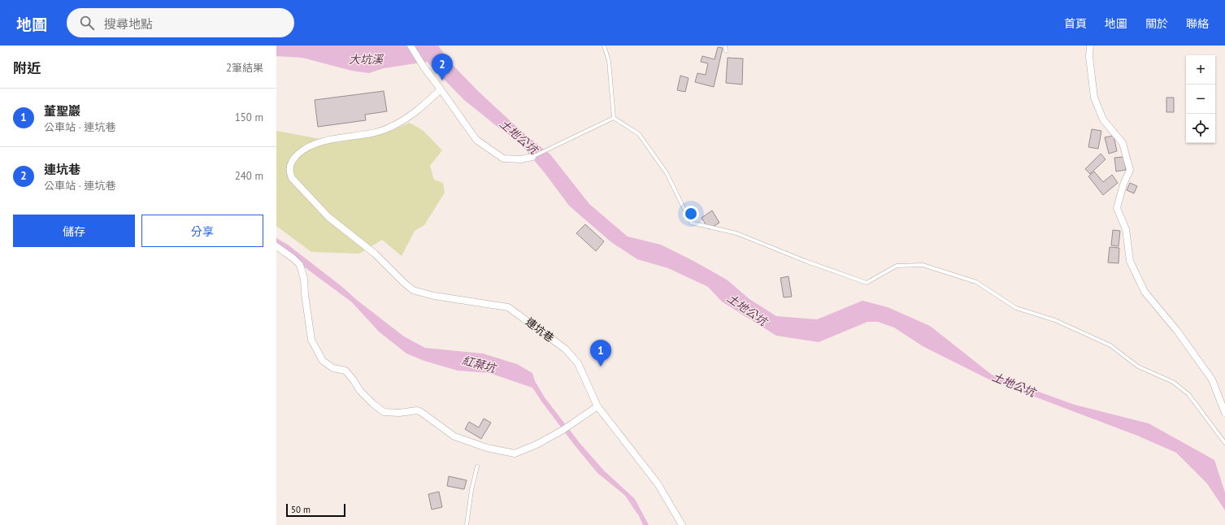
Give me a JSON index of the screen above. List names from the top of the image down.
{
  "streets": {
    "street": ["連坑巷"]
  },
  "water": ["大坑溪", "土地公坑", "紅葉坑"],
  "scale_bar": "50 m",
  "page": {
    "header": "地圖",
    "search": "搜尋地點",
    "nav": [
      "首頁",
      "地圖",
      "關於",
      "聯絡"
    ],
    "heading": ["附近", "2筆結果"],
    "pins": ["2", "1"],
    "map_buttons": ["+", "−"],
    "list": [
      {
        "mark": "1",
        "name": "董聖巖",
        "note": "公車站 · 連坑巷",
        "value": "150 m"
      },
      {
        "mark": "2",
        "name": "連坑巷",
        "note": "公車站 · 連坑巷",
        "value": "240 m"
      }
    ],
    "buttons": ["儲存", "分享"],
    "scale": "50 m"
  }
}
